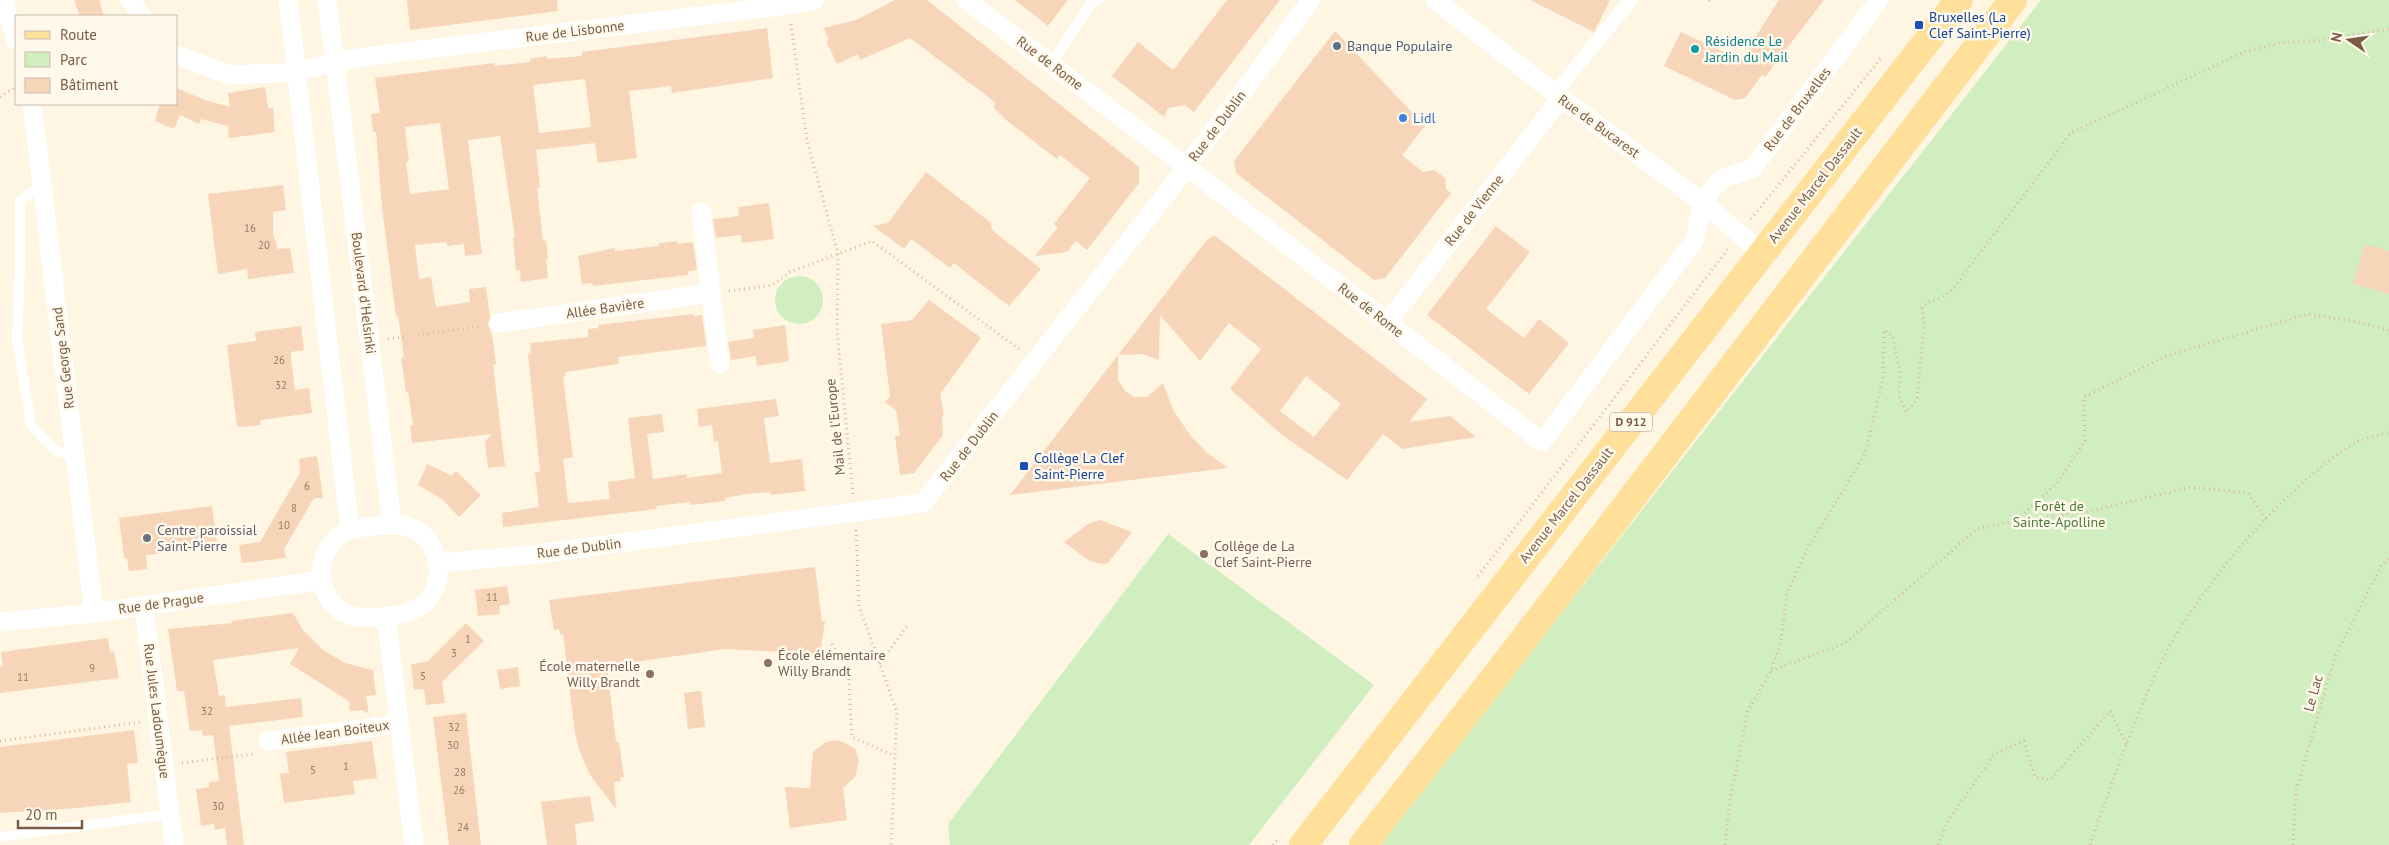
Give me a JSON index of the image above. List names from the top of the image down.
{
  "streets": {
    "main road": ["Avenue Marcel Dassault", "D 912"],
    "street": [
      "Rue de Lisbonne",
      "Rue de Rome",
      "Rue de Bruxelles",
      "Rue de Dublin",
      "Rue de Bucarest",
      "Rue de Vienne",
      "Boulevard d'Helsinki",
      "Allée Bavière",
      "Rue George Sand",
      "Rue de Prague",
      "Rue Jules Ladoumègue",
      "Allée Jean Boiteux"
    ],
    "path": ["Mail de l'Europe", "Le Lac"]
  },
  "crossings": [
    ["Rue de Lisbonne", "Boulevard d'Helsinki"],
    ["Rue de Lisbonne", "Mail de l'Europe"],
    ["Rue de Rome", "Rue de Bruxelles"],
    ["Rue de Rome", "Rue de Dublin"],
    ["Rue de Rome", "Rue de Bucarest"],
    ["Rue de Rome", "Rue de Vienne"],
    ["Rue de Bruxelles", "Rue de Bucarest"],
    ["Rue de Dublin", "Boulevard d'Helsinki"],
    ["Rue de Dublin", "Mail de l'Europe"],
    ["Rue de Dublin", "Rue de Prague"],
    ["Rue de Bucarest", "Avenue Marcel Dassault"],
    ["Rue de Bucarest", "Rue de Vienne"],
    ["Boulevard d'Helsinki", "Rue de Prague"],
    ["Rue George Sand", "Rue de Prague"],
    ["Rue de Prague", "Rue Jules Ladoumègue"],
    ["Rue Jules Ladoumègue", "Allée Jean Boiteux"]
  ],
  "parks": ["Forêt de Sainte-Apolline"],
  "places": {
    "transit": ["Bruxelles (La Clef Saint-Pierre)", "Collège La Clef Saint-Pierre"],
    "other": [
      "Banque Populaire",
      "Résidence Le Jardin du Mail",
      "Lidl",
      "Centre paroissial Saint-Pierre",
      "Collège de La Clef Saint-Pierre",
      "École élémentaire Willy Brandt",
      "École maternelle Willy Brandt"
    ]
  },
  "house_numbers": [
    "16",
    "20",
    "26",
    "32",
    "6",
    "8",
    "10",
    "11",
    "1",
    "3",
    "9",
    "5",
    "11",
    "32",
    "32",
    "30",
    "1",
    "5",
    "28",
    "26",
    "30",
    "24"
  ],
  "legend": ["Route", "Parc", "Bâtiment"],
  "scale_bar": "20 m",
  "north": "left"
}
